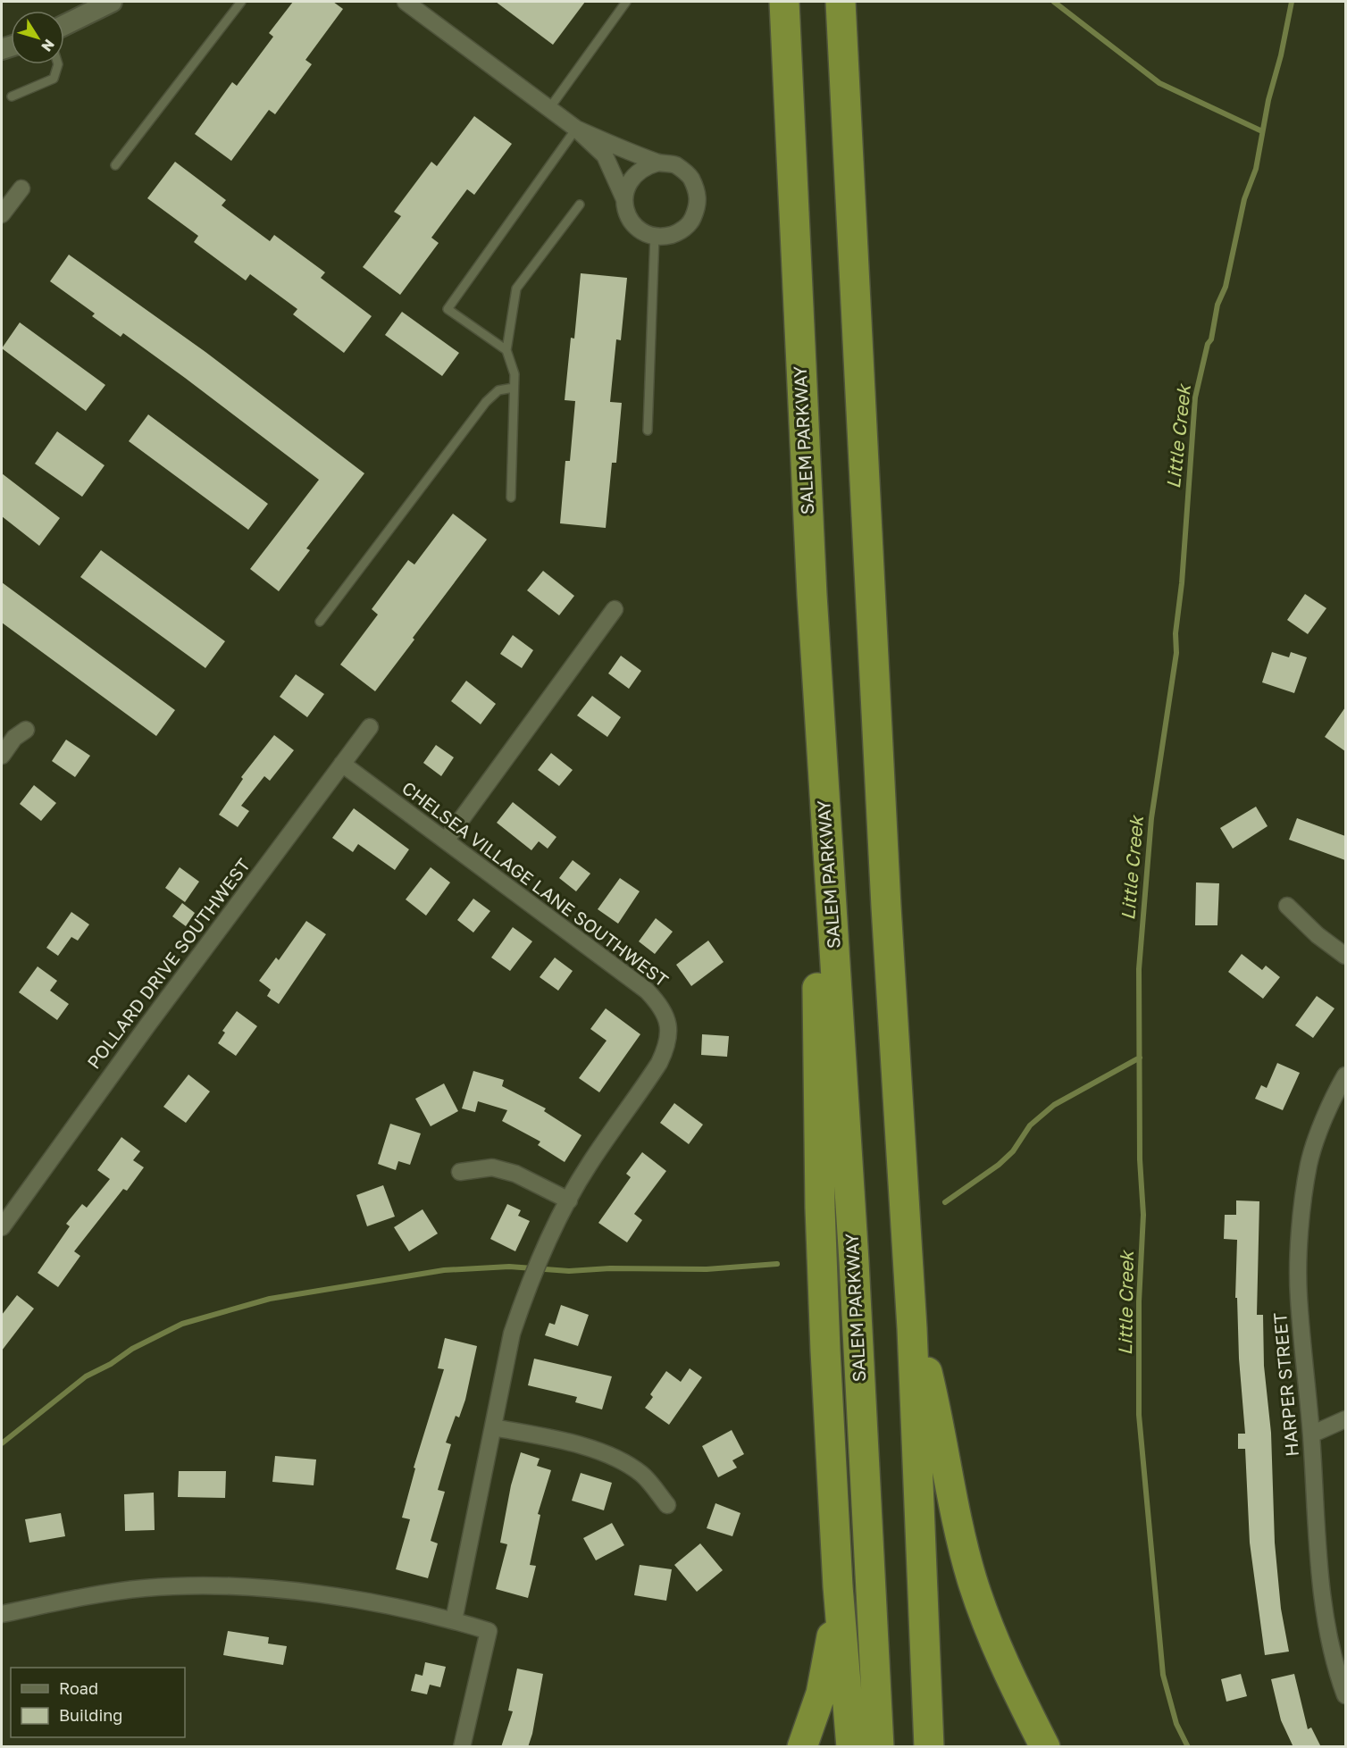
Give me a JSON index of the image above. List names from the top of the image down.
{
  "streets": {
    "highway": ["SALEM PARKWAY"],
    "street": ["CHELSEA VILLAGE LANE SOUTHWEST", "POLLARD DRIVE SOUTHWEST", "HARPER STREET"]
  },
  "crossings": [
    ["CHELSEA VILLAGE LANE SOUTHWEST", "POLLARD DRIVE SOUTHWEST"]
  ],
  "water": ["Little Creek"],
  "legend": ["Road", "Building"],
  "north": "bottom right"
}
